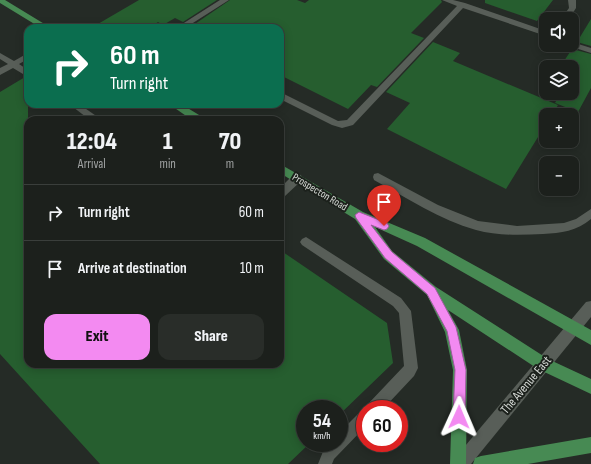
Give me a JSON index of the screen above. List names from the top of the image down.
{
  "streets": {
    "main road": ["Prospecton Road"],
    "street": ["The Avenue East"]
  },
  "crossings": [
    ["Prospecton Road", "The Avenue East"]
  ],
  "page": {
    "map_buttons": ["+", "−"],
    "turn": ["60 m", "Turn right"],
    "eta": [
      "12:04",
      "Arrival",
      "1",
      "min",
      "70",
      "m"
    ],
    "list": [
      {
        "name": "Turn right",
        "value": "60 m"
      },
      {
        "name": "Arrive at destination",
        "value": "10 m"
      }
    ],
    "buttons": ["Exit", "Share"],
    "speed": "54 km/h",
    "limit": "60"
  }
}
